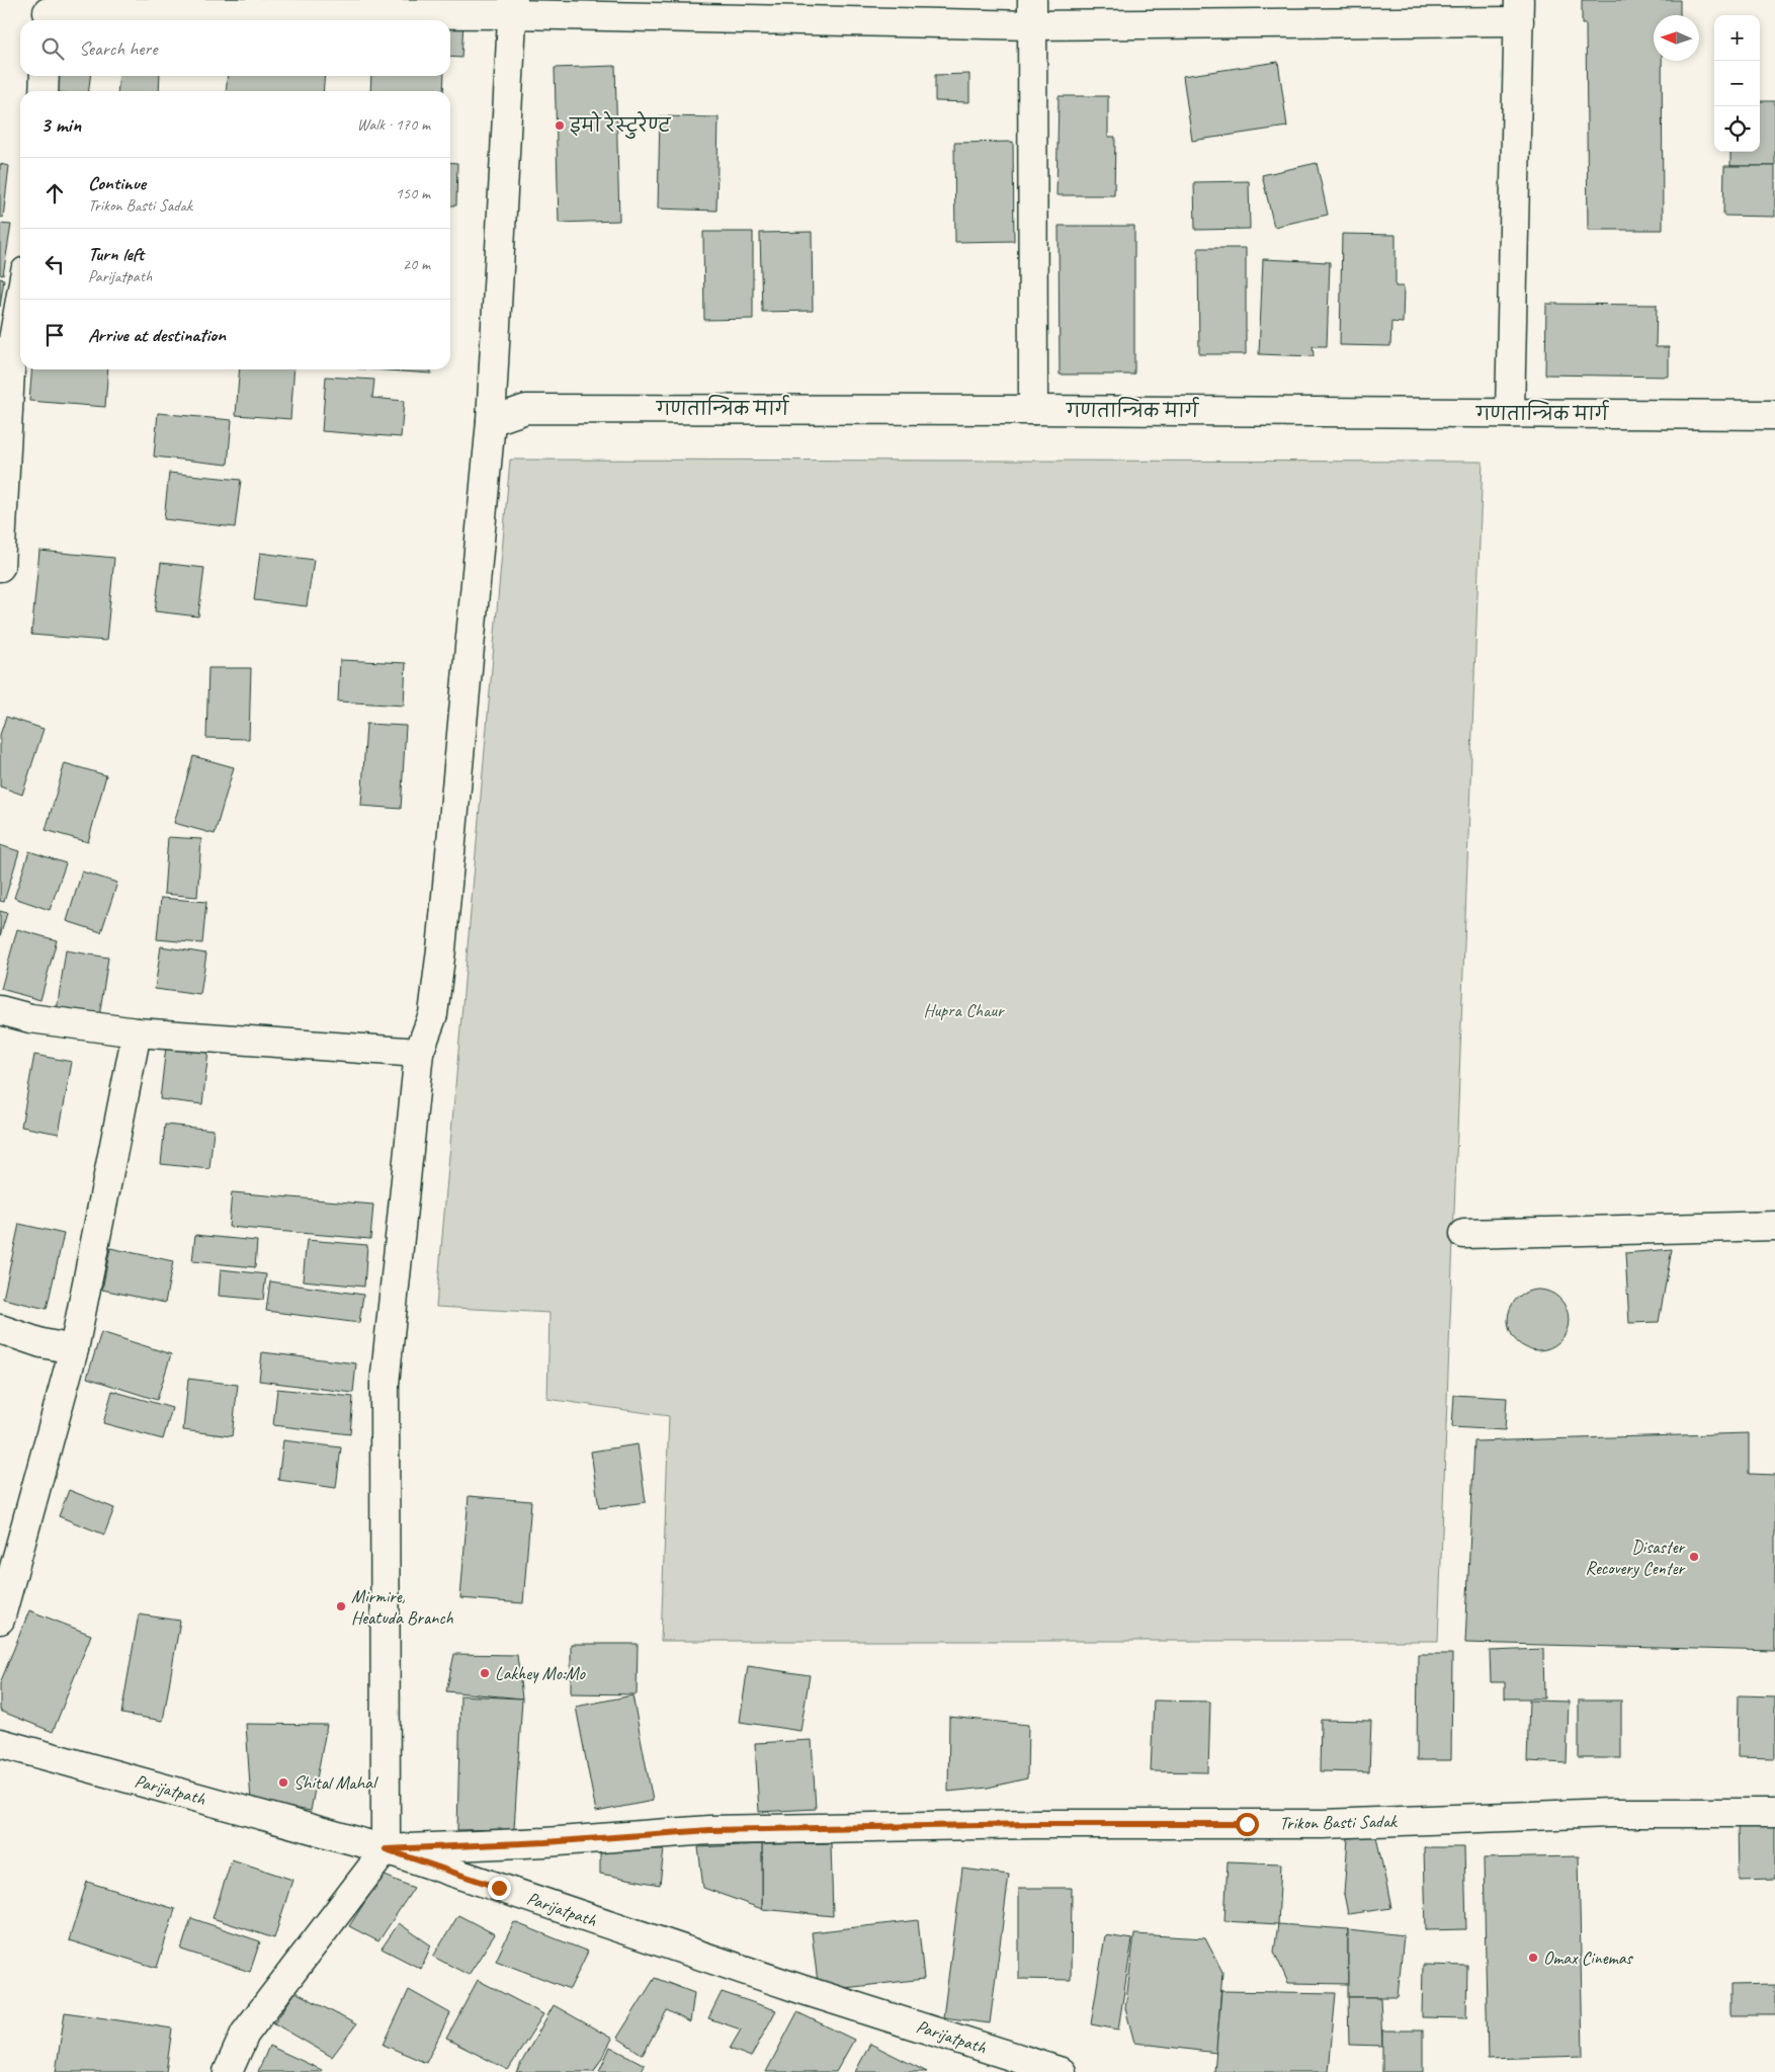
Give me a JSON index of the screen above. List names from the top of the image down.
{
  "streets": {
    "street": ["गणतान्त्रिक मार्ग", "Parijatpath", "Trikon Basti Sadak"]
  },
  "crossings": [
    ["Parijatpath", "Trikon Basti Sadak"]
  ],
  "parks": ["Hupra Chaur"],
  "places": [
    "इमो रेस्टुरेण्ट",
    "Disaster Recovery Center",
    "Mirmire, Heatuda Branch",
    "Lakhey Mo:Mo",
    "Shital Mahal",
    "Omax Cinemas"
  ],
  "north": "left",
  "page": {
    "map_buttons": ["+", "−"],
    "search": "Search here",
    "heading": ["3 min", "Walk · 170 m"],
    "list": [
      ["Continue", "Trikon Basti Sadak", "150 m"],
      ["Turn left", "Parijatpath", "20 m"],
      "Arrive at destination"
    ]
  }
}
